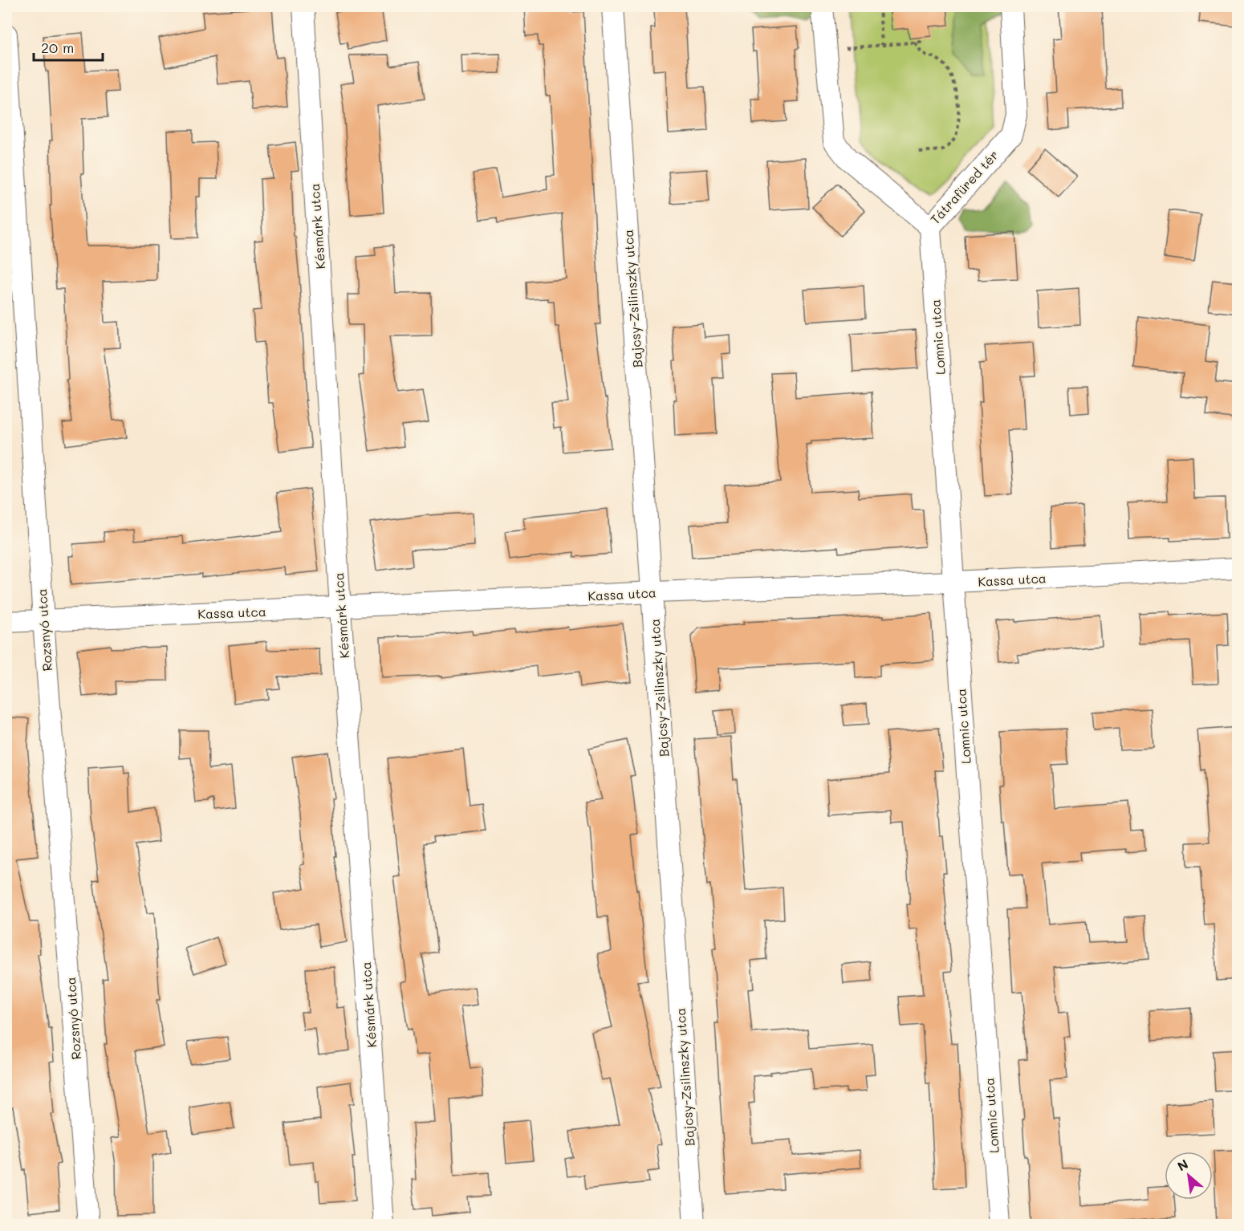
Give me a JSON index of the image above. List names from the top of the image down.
{
  "streets": {
    "street": [
      "Tátrafüred tér",
      "Késmárk utca",
      "Bajcsy-Zsilinszky utca",
      "Lomnic utca",
      "Kassa utca",
      "Rozsnyó utca"
    ]
  },
  "crossings": [
    ["Tátrafüred tér", "Lomnic utca"],
    ["Késmárk utca", "Kassa utca"],
    ["Bajcsy-Zsilinszky utca", "Kassa utca"],
    ["Lomnic utca", "Kassa utca"],
    ["Kassa utca", "Rozsnyó utca"]
  ],
  "scale_bar": "20 m",
  "north": "top left"
}
